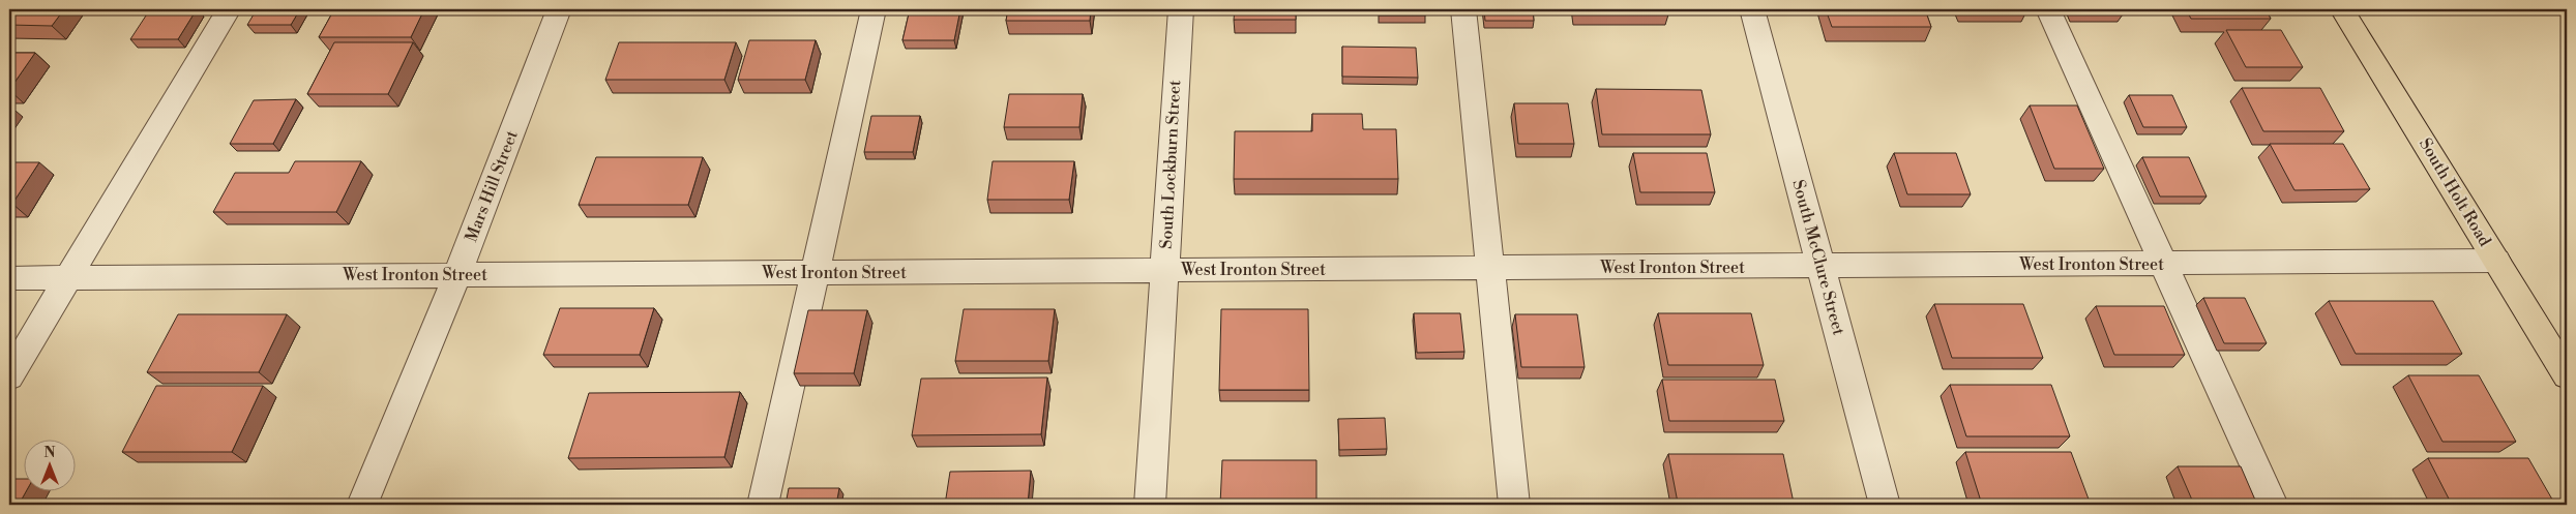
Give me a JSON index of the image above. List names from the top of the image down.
{
  "streets": {
    "main road": ["South Holt Road"],
    "street": [
      "South Lockburn Street",
      "Mars Hill Street",
      "South McClure Street",
      "West Ironton Street"
    ]
  },
  "crossings": [
    ["South Lockburn Street", "West Ironton Street"],
    ["Mars Hill Street", "West Ironton Street"],
    ["South Holt Road", "West Ironton Street"],
    ["South McClure Street", "West Ironton Street"]
  ],
  "north": "top"
}
